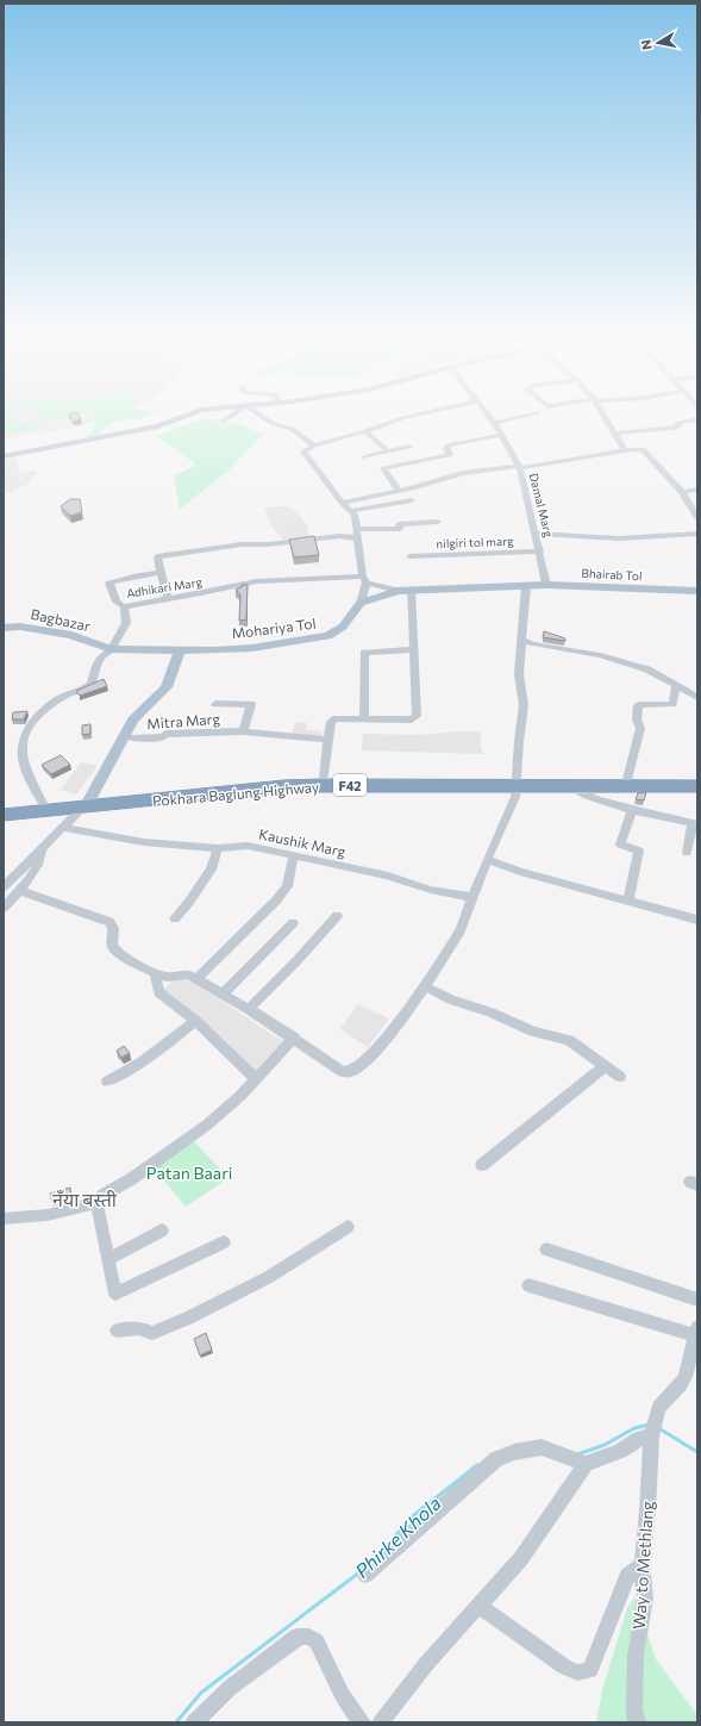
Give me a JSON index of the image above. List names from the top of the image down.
{
  "streets": {
    "highway": ["F42", "Pokhara Baglung Highway"],
    "main road": ["Bhairab Tol", "Bagbazar", "Mohariya Tol"],
    "street": [
      "Damal Marg",
      "nilgiri tol marg",
      "Adhikari Marg",
      "Mitra Marg",
      "Kaushik Marg",
      "Way to Methlang"
    ]
  },
  "crossings": [
    ["Damal Marg", "nilgiri tol marg"],
    ["Damal Marg", "Bhairab Tol"],
    ["Bagbazar", "Mohariya Tol"]
  ],
  "districts": ["नँया बस्ती"],
  "water": ["Phirke Khola"],
  "parks": ["Patan Baari"],
  "north": "left"
}
